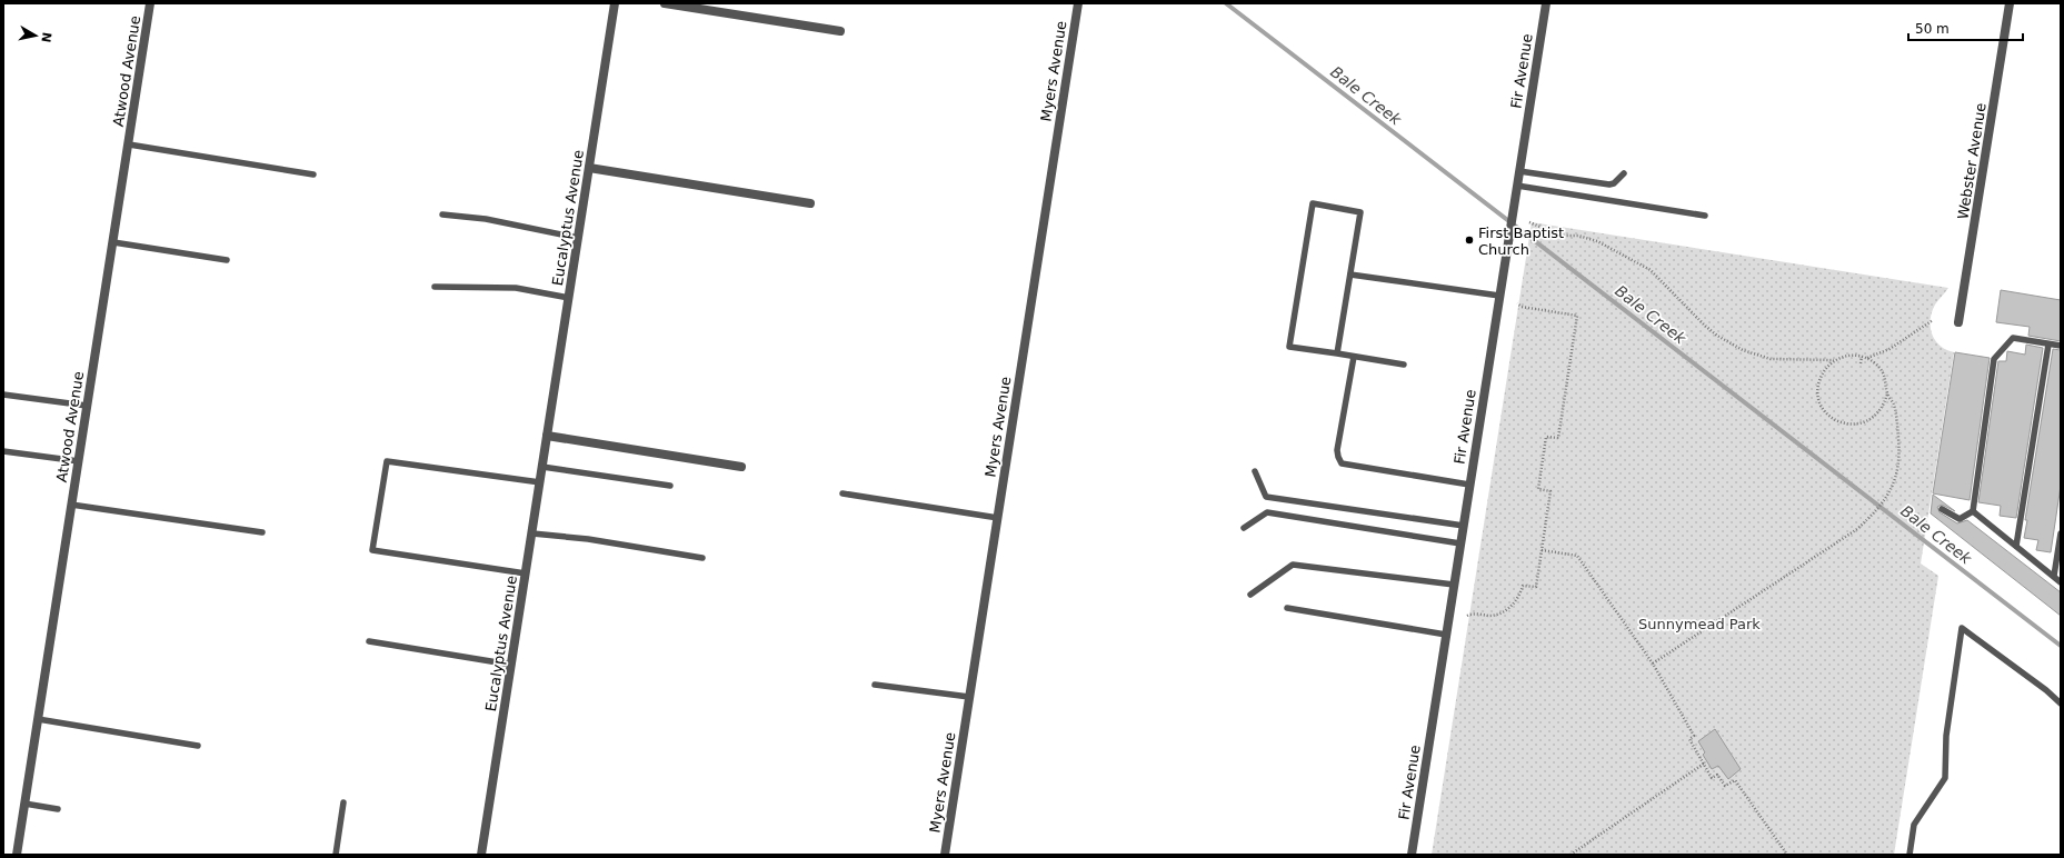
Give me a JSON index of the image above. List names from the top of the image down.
{
  "streets": {
    "street": [
      "Atwood Avenue",
      "Myers Avenue",
      "Fir Avenue",
      "Webster Avenue",
      "Eucalyptus Avenue"
    ]
  },
  "water": ["Bale Creek"],
  "parks": ["Sunnymead Park"],
  "places": ["First Baptist Church"],
  "scale_bar": "50 m",
  "north": "right"
}
